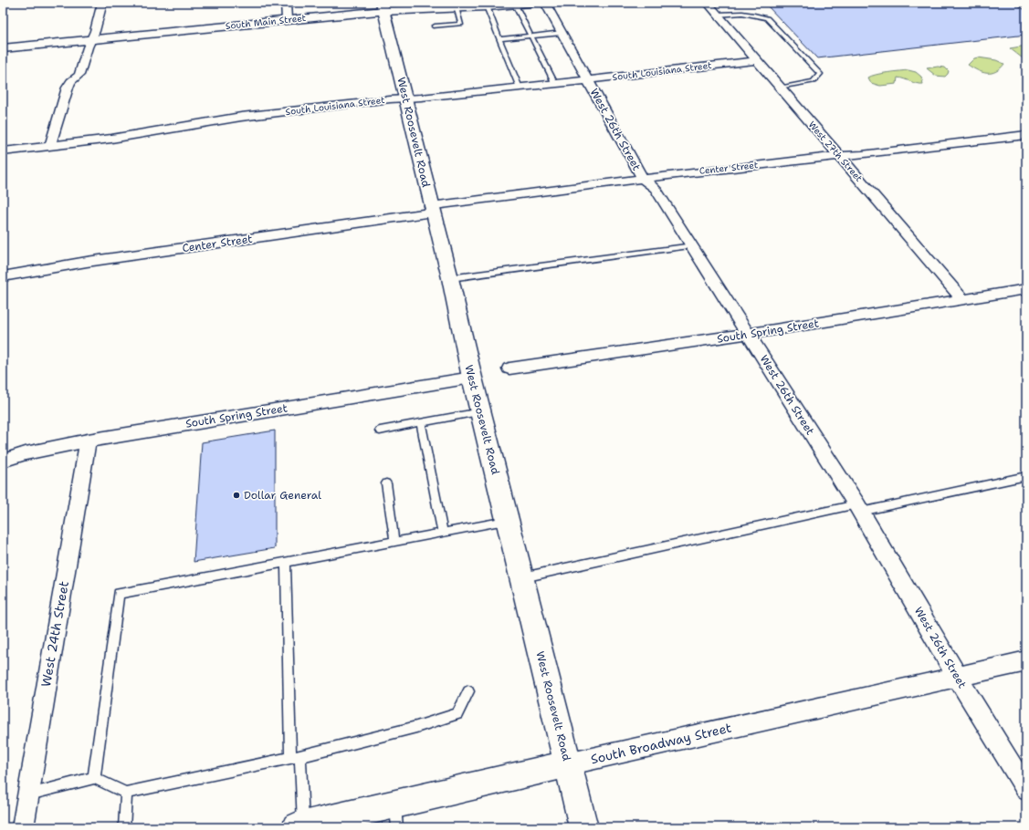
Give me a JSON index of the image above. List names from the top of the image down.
{
  "streets": {
    "main road": ["South Main Street", "West Roosevelt Road", "South Broadway Street"],
    "street": [
      "South Louisiana Street",
      "West 26th Street",
      "West 27th Street",
      "Center Street",
      "South Spring Street",
      "West 24th Street"
    ]
  },
  "crossings": [
    ["South Main Street", "West Roosevelt Road"],
    ["South Louisiana Street", "West 26th Street"],
    ["South Louisiana Street", "West Roosevelt Road"],
    ["South Louisiana Street", "West 27th Street"],
    ["West 26th Street", "Center Street"],
    ["West 26th Street", "South Spring Street"],
    ["West 26th Street", "South Broadway Street"],
    ["West Roosevelt Road", "Center Street"],
    ["West Roosevelt Road", "South Spring Street"],
    ["West Roosevelt Road", "South Broadway Street"],
    ["West 27th Street", "Center Street"],
    ["West 27th Street", "South Spring Street"],
    ["South Spring Street", "West 24th Street"]
  ],
  "places": ["Dollar General"]
}
